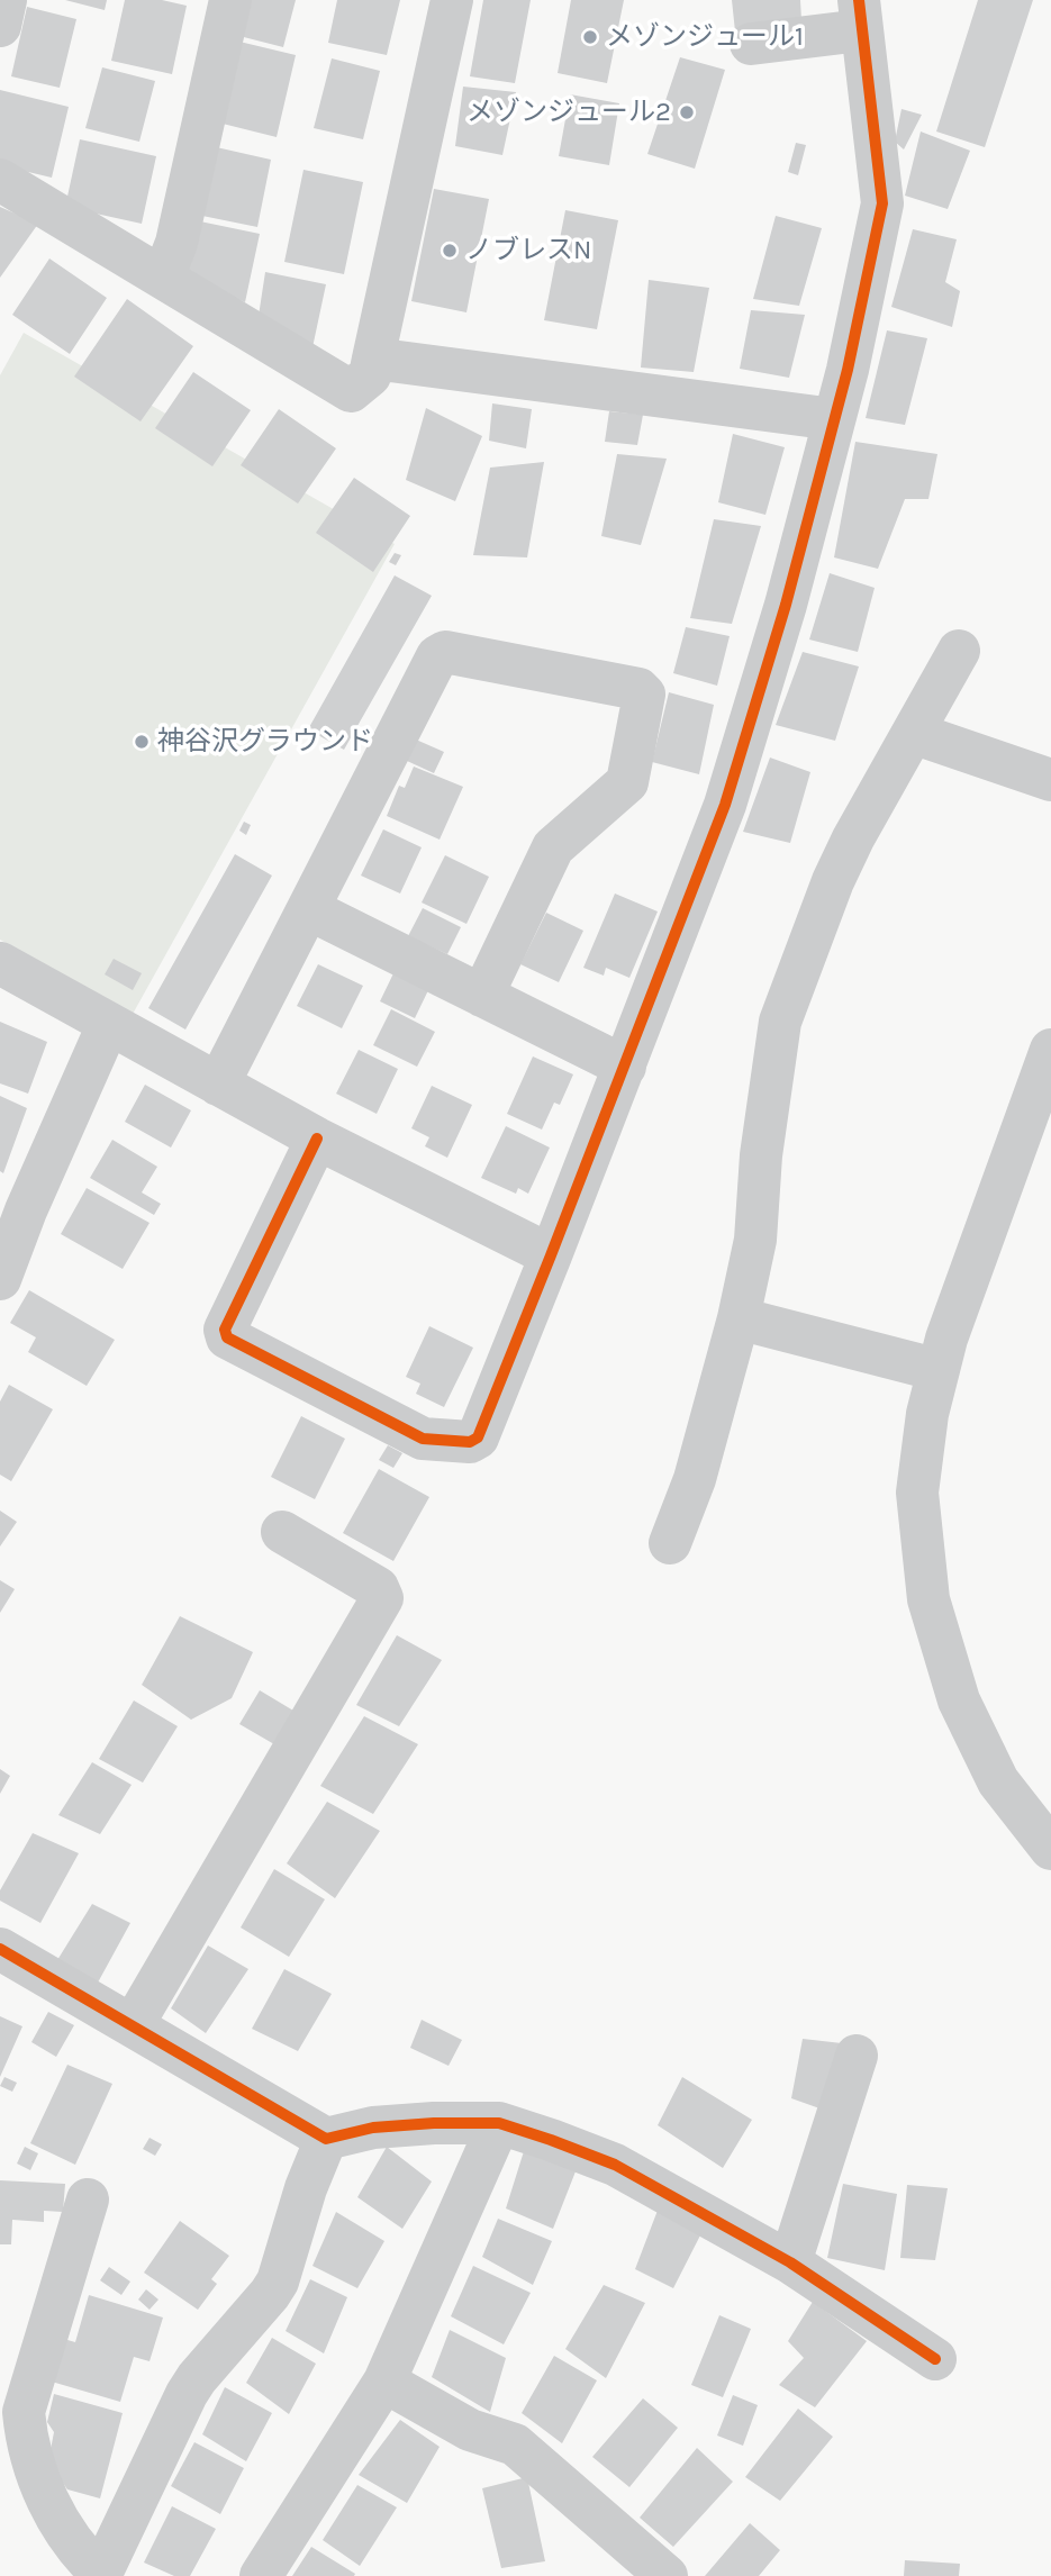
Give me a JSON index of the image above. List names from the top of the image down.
{
  "places": [
    "メゾンジュール1",
    "メゾンジュール2",
    "ノブレスN",
    "神谷沢グラウンド"
  ]
}
